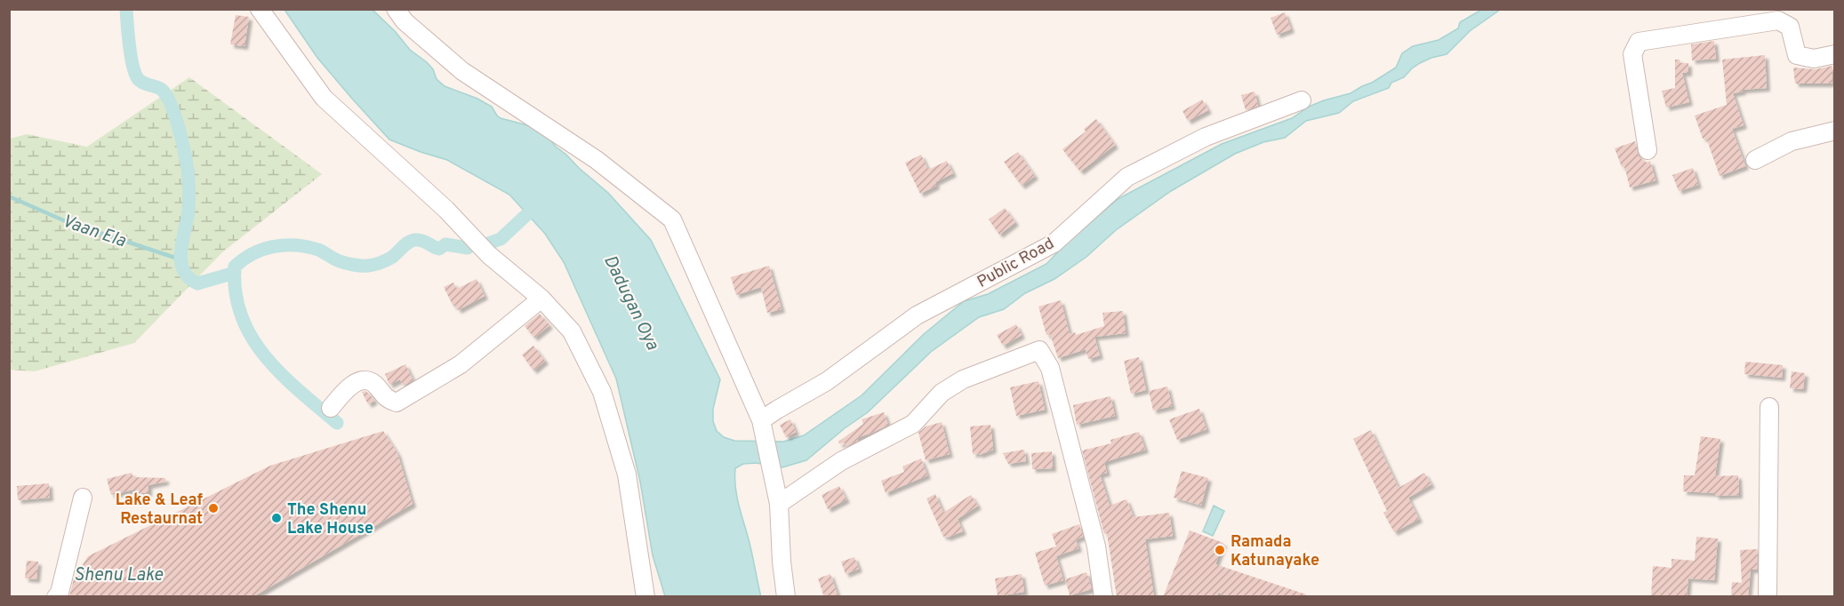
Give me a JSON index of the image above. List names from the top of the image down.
{
  "streets": {
    "street": ["Public Road"]
  },
  "water": ["Vaan Ela", "Dadugan Oya", "Shenu Lake"],
  "places": ["Lake & Leaf Restaurnat", "The Shenu Lake House", "Ramada Katunayake"]
}
